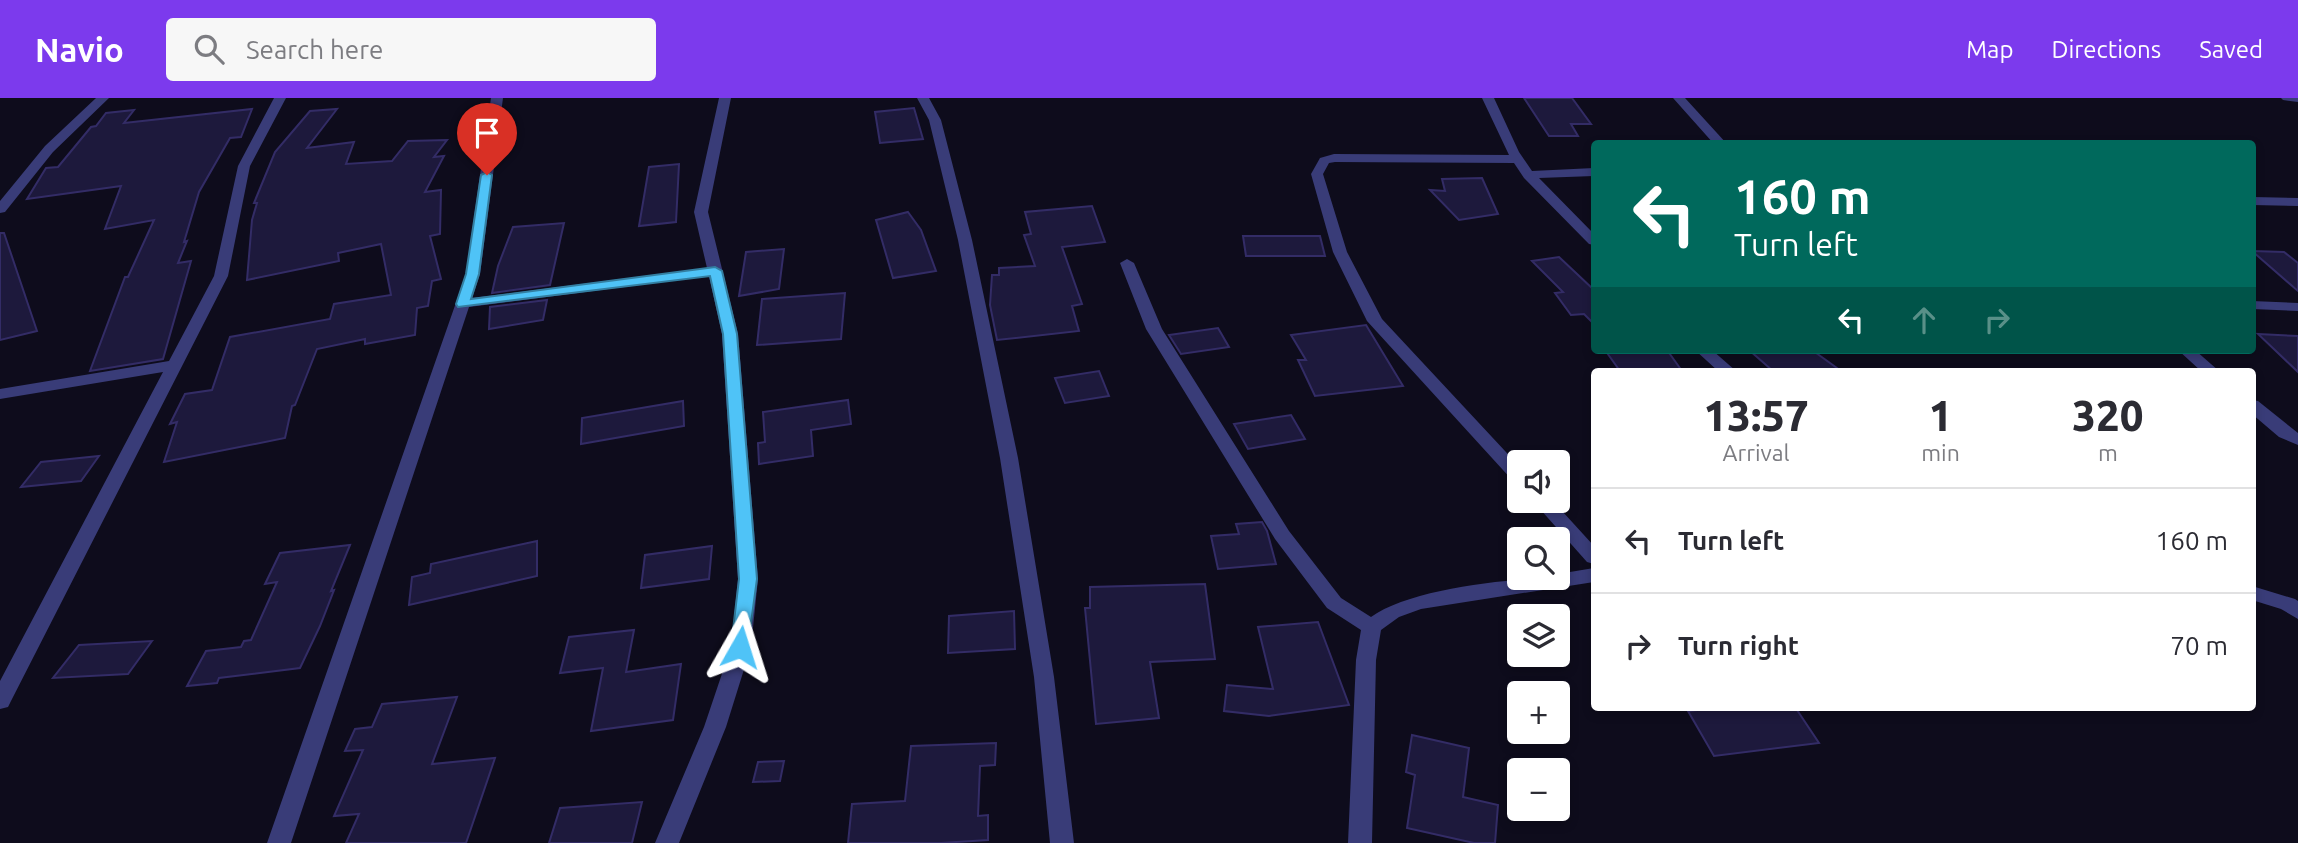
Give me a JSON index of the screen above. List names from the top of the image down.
{
  "page": {
    "header": "Navio",
    "search": "Search here",
    "nav": ["Map", "Directions", "Saved"],
    "turn": ["160 m", "Turn left"],
    "eta": [
      "13:57",
      "Arrival",
      "1",
      "min",
      "320",
      "m"
    ],
    "map_buttons": ["+", "−"],
    "list": [
      {
        "name": "Turn left",
        "value": "160 m"
      },
      {
        "name": "Turn right",
        "value": "70 m"
      }
    ]
  }
}
